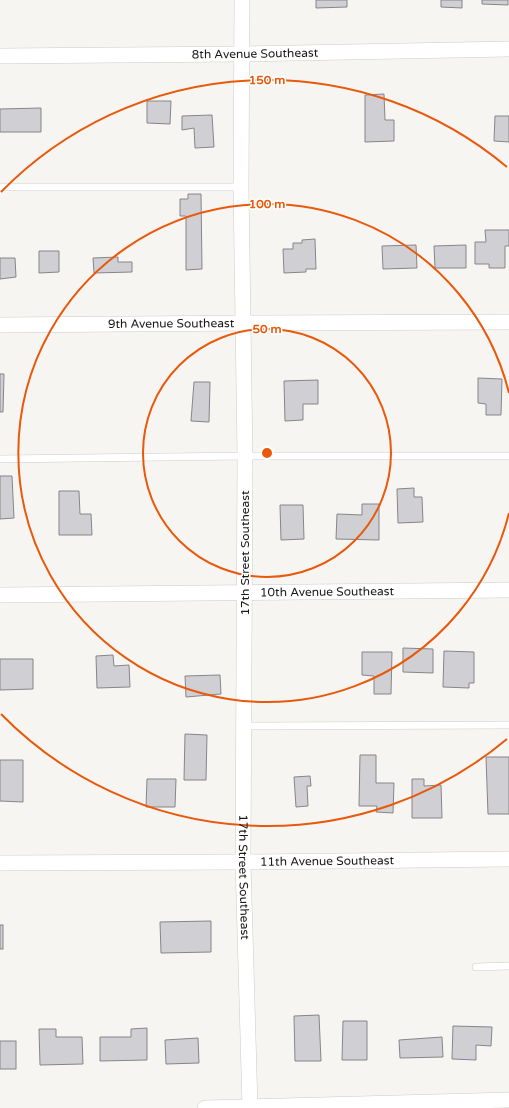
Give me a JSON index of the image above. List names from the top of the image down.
{
  "streets": {
    "street": [
      "8th Avenue Southeast",
      "9th Avenue Southeast",
      "17th Street Southeast",
      "10th Avenue Southeast",
      "11th Avenue Southeast"
    ]
  },
  "crossings": [
    ["8th Avenue Southeast", "17th Street Southeast"],
    ["9th Avenue Southeast", "17th Street Southeast"],
    ["17th Street Southeast", "10th Avenue Southeast"],
    ["17th Street Southeast", "11th Avenue Southeast"]
  ],
  "rings": ["150 m", "100 m", "50 m"]
}
